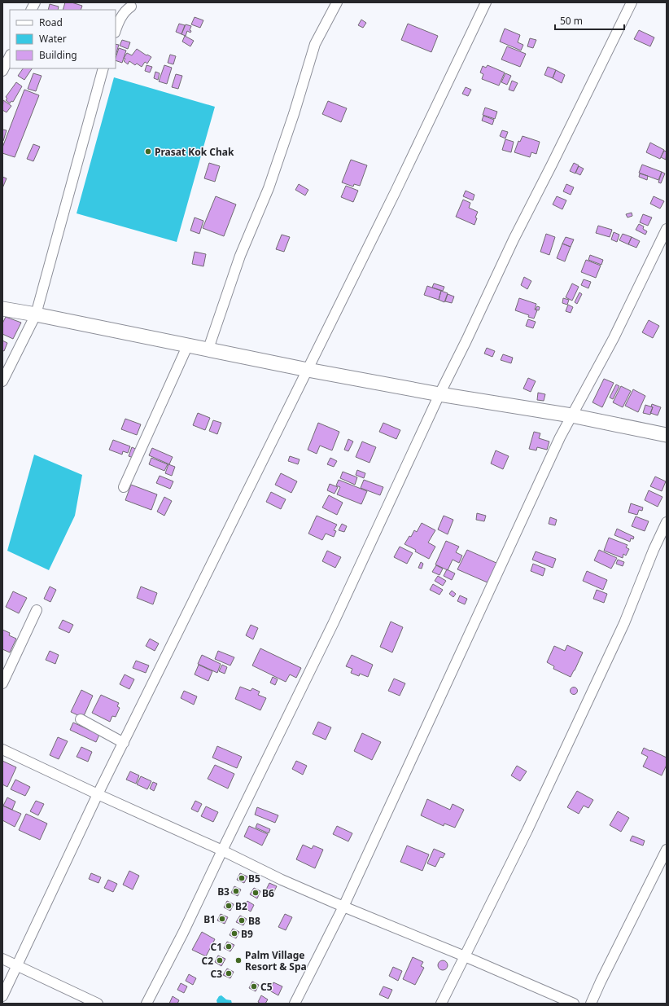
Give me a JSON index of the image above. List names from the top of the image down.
{
  "places": [
    "Prasat Kok Chak",
    "B5",
    "B3",
    "B6",
    "B2",
    "B1",
    "B8",
    "B9",
    "C1",
    "C2",
    "Palm Village Resort & Spa",
    "C3",
    "C5"
  ],
  "legend": ["Road", "Water", "Building"],
  "scale_bar": "50 m"
}
